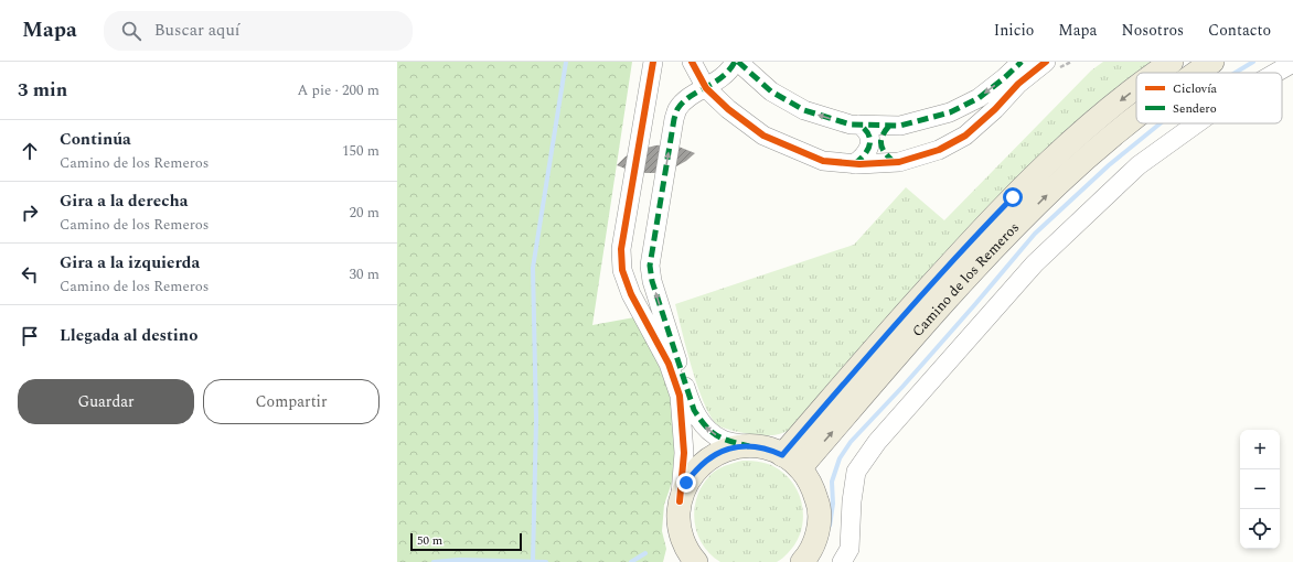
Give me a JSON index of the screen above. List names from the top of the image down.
{
  "streets": {
    "main road": ["Camino de los Remeros"]
  },
  "legend": ["Ciclovía", "Sendero"],
  "scale_bar": "50 m",
  "page": {
    "header": "Mapa",
    "search": "Buscar aquí",
    "nav": [
      "Inicio",
      "Mapa",
      "Nosotros",
      "Contacto"
    ],
    "heading": ["3 min", "A pie · 200 m"],
    "list": [
      ["Continúa", "Camino de los Remeros", "150 m"],
      ["Gira a la derecha", "Camino de los Remeros", "20 m"],
      ["Gira a la izquierda", "Camino de los Remeros", "30 m"],
      "Llegada al destino"
    ],
    "buttons": ["Guardar", "Compartir"],
    "map_buttons": ["+", "−"],
    "scale": "50 m"
  }
}
